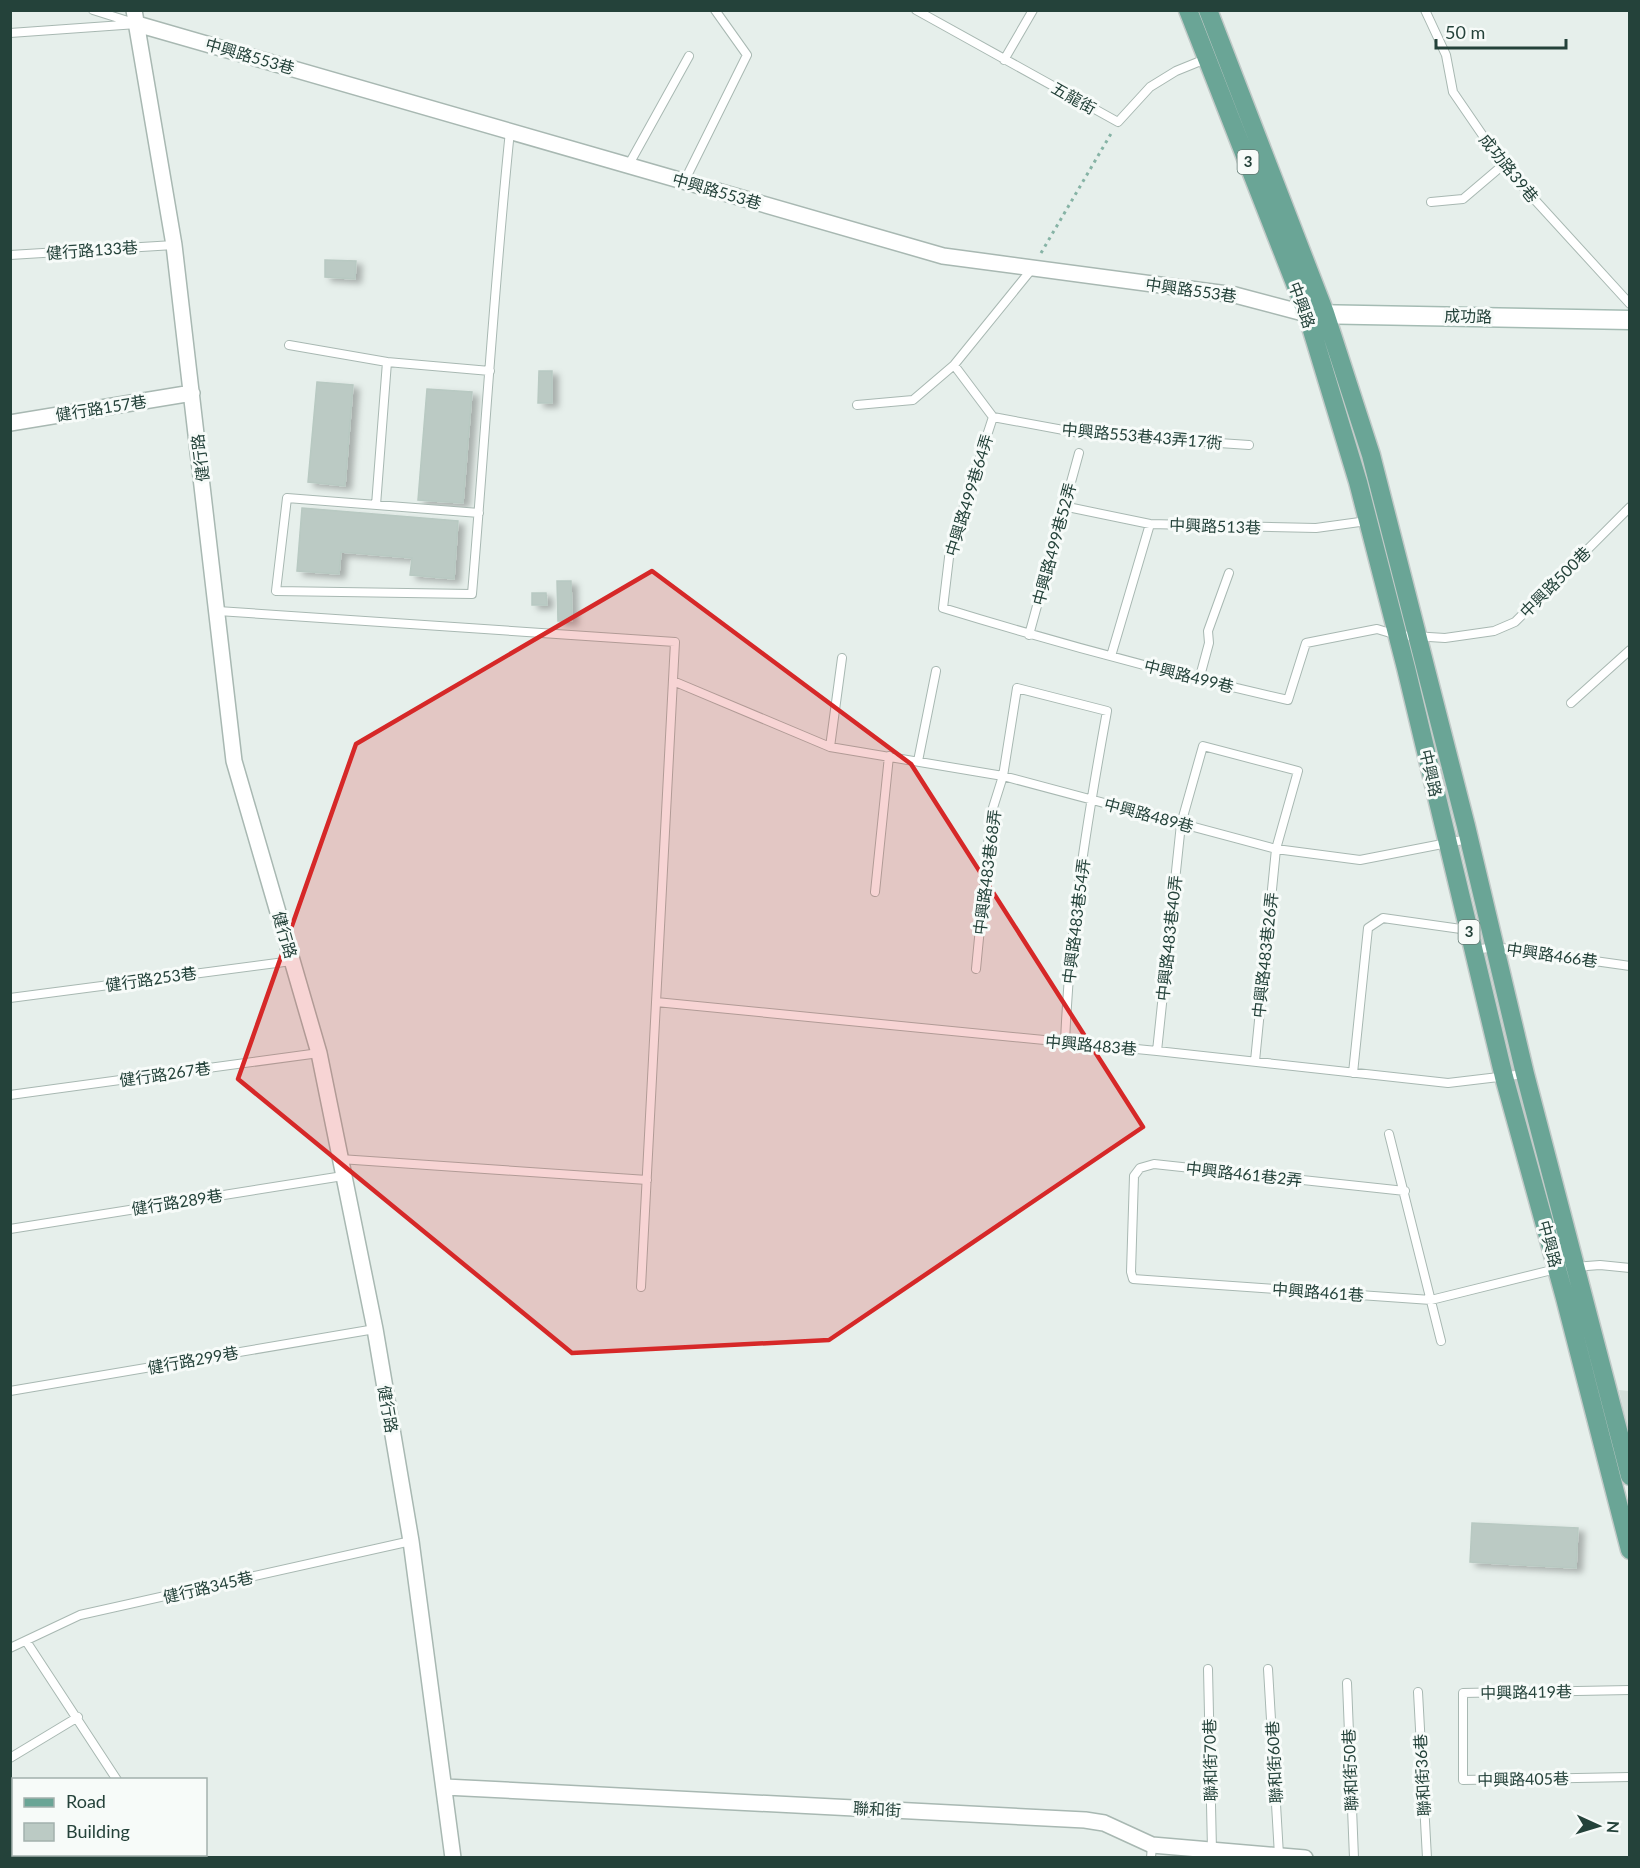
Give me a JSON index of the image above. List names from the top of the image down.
{
  "streets": {
    "main road": ["3", "中興路"],
    "street": [
      "中興路553巷",
      "成功路",
      "健行路157巷",
      "健行路",
      "聯和街"
    ],
    "lane": [
      "五龍街",
      "成功路39巷",
      "健行路133巷",
      "中興路553巷43弄17衖",
      "中興路499巷64弄",
      "中興路513巷",
      "中興路499巷52弄",
      "中興路500巷",
      "中興路499巷",
      "中興路489巷",
      "中興路483巷68弄",
      "中興路483巷54弄",
      "中興路483巷40弄",
      "中興路483巷26弄",
      "中興路466巷",
      "健行路253巷",
      "中興路483巷",
      "健行路267巷",
      "中興路461巷2弄",
      "健行路289巷",
      "中興路461巷",
      "健行路299巷",
      "健行路345巷",
      "中興路419巷",
      "聯和街70巷",
      "聯和街60巷",
      "聯和街50巷",
      "聯和街36巷",
      "中興路405巷"
    ]
  },
  "crossings": [
    ["中興路553巷", "中興路"],
    ["中興路553巷", "成功路"],
    ["中興路553巷", "健行路"],
    ["健行路133巷", "健行路"],
    ["中興路", "成功路"],
    ["中興路", "中興路513巷"],
    ["中興路", "中興路500巷"],
    ["中興路", "中興路499巷"],
    ["中興路", "中興路489巷"],
    ["中興路", "中興路466巷"],
    ["中興路", "中興路483巷"],
    ["中興路", "中興路461巷"],
    ["健行路157巷", "健行路"],
    ["中興路553巷43弄17衖", "中興路499巷64弄"],
    ["健行路", "健行路253巷"],
    ["健行路", "健行路267巷"],
    ["健行路", "健行路289巷"],
    ["健行路", "健行路299巷"],
    ["健行路", "健行路345巷"],
    ["健行路", "聯和街"],
    ["中興路499巷64弄", "中興路499巷"],
    ["中興路513巷", "中興路499巷52弄"],
    ["中興路499巷52弄", "中興路499巷"],
    ["中興路500巷", "中興路499巷"],
    ["中興路489巷", "中興路483巷68弄"],
    ["中興路489巷", "中興路483巷54弄"],
    ["中興路489巷", "中興路483巷40弄"],
    ["中興路489巷", "中興路483巷26弄"],
    ["中興路483巷68弄", "中興路483巷54弄"],
    ["中興路483巷54弄", "中興路483巷"],
    ["中興路483巷40弄", "中興路483巷26弄"],
    ["中興路483巷40弄", "中興路483巷"],
    ["中興路483巷26弄", "中興路483巷"],
    ["中興路461巷2弄", "中興路461巷"],
    ["中興路419巷", "中興路405巷"],
    ["聯和街70巷", "聯和街"],
    ["聯和街60巷", "聯和街"]
  ],
  "legend": ["Road", "Building"],
  "scale_bar": "50 m",
  "north": "right"
}
